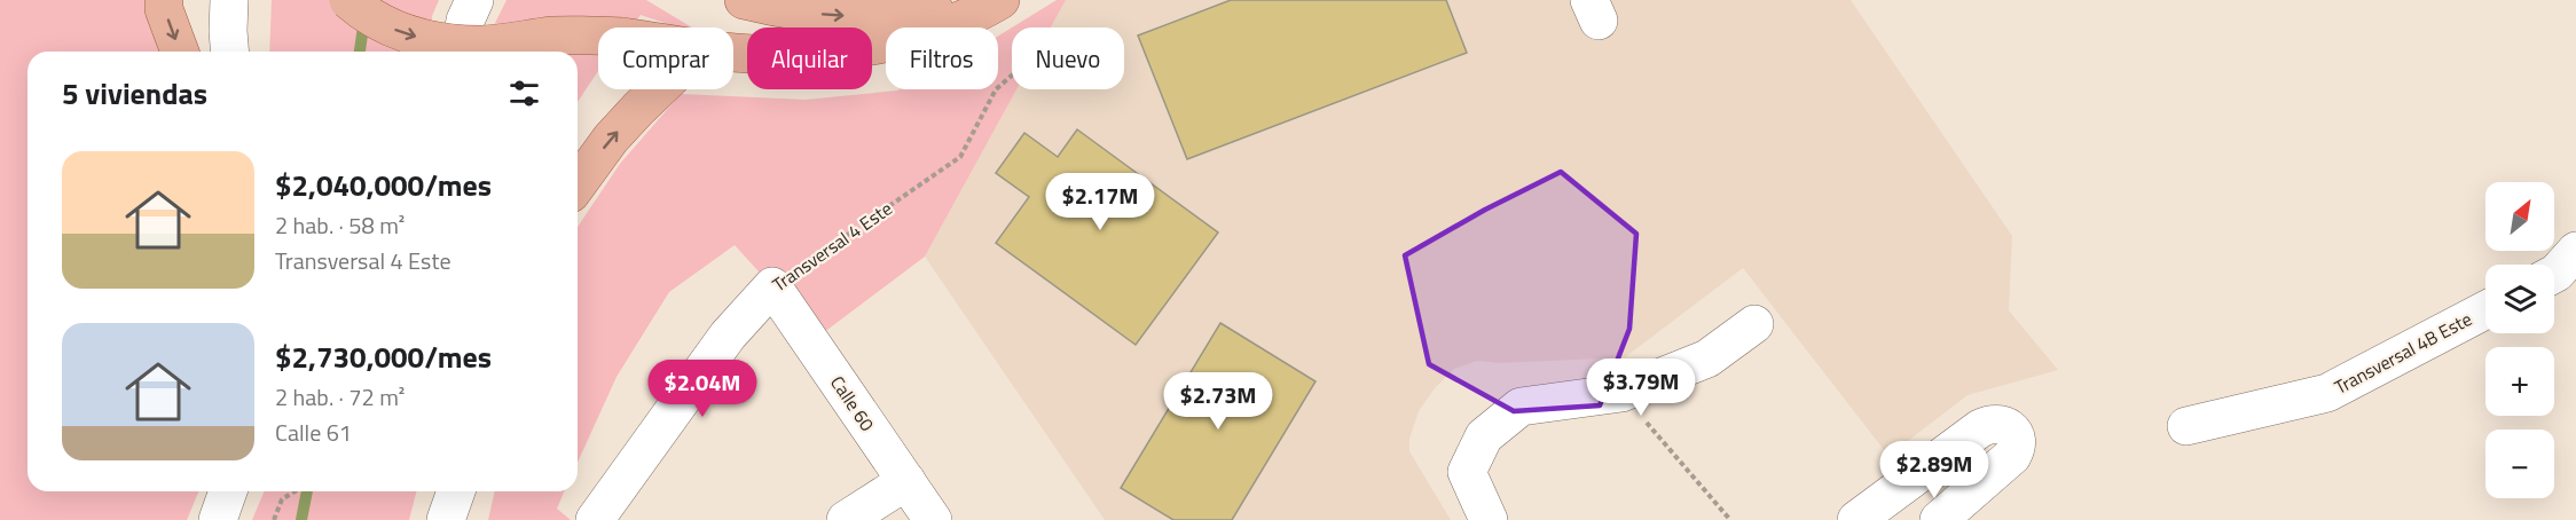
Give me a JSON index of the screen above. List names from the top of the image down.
{
  "streets": {
    "street": ["Transversal 4 Este", "Transversal 4B Este", "Calle 60"]
  },
  "crossings": [
    ["Transversal 4 Este", "Calle 60"]
  ],
  "north": "top right",
  "page": {
    "chip": [
      "Comprar",
      "Alquilar",
      "Filtros",
      "Nuevo"
    ],
    "heading": "5 viviendas",
    "list": [
      {
        "name": "$2,040,000/mes",
        "note": "2 hab. · 58 m² · Transversal 4 Este"
      },
      {
        "name": "$2,730,000/mes",
        "note": "2 hab. · 72 m² · Calle 61"
      }
    ],
    "price": [
      "$2.17M",
      "$3.79M",
      "$2.04M",
      "$2.73M",
      "$2.89M"
    ],
    "map_buttons": ["+", "−"]
  }
}
